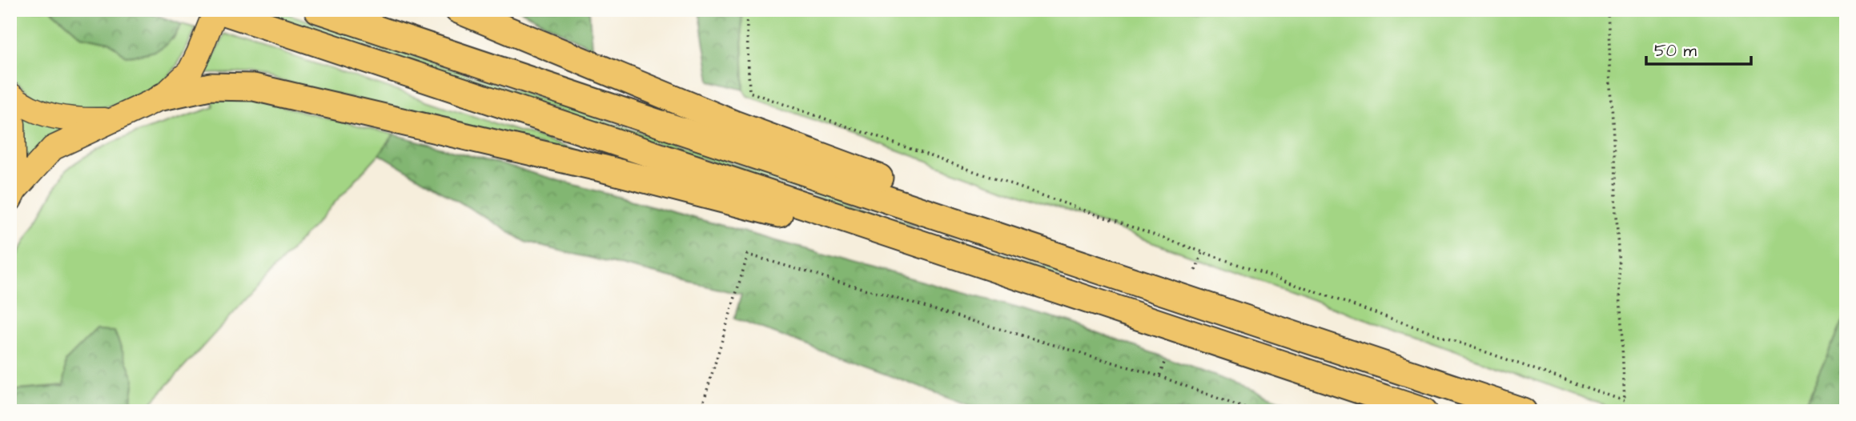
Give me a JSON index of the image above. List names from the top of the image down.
{
  "scale_bar": "50 m"
}
